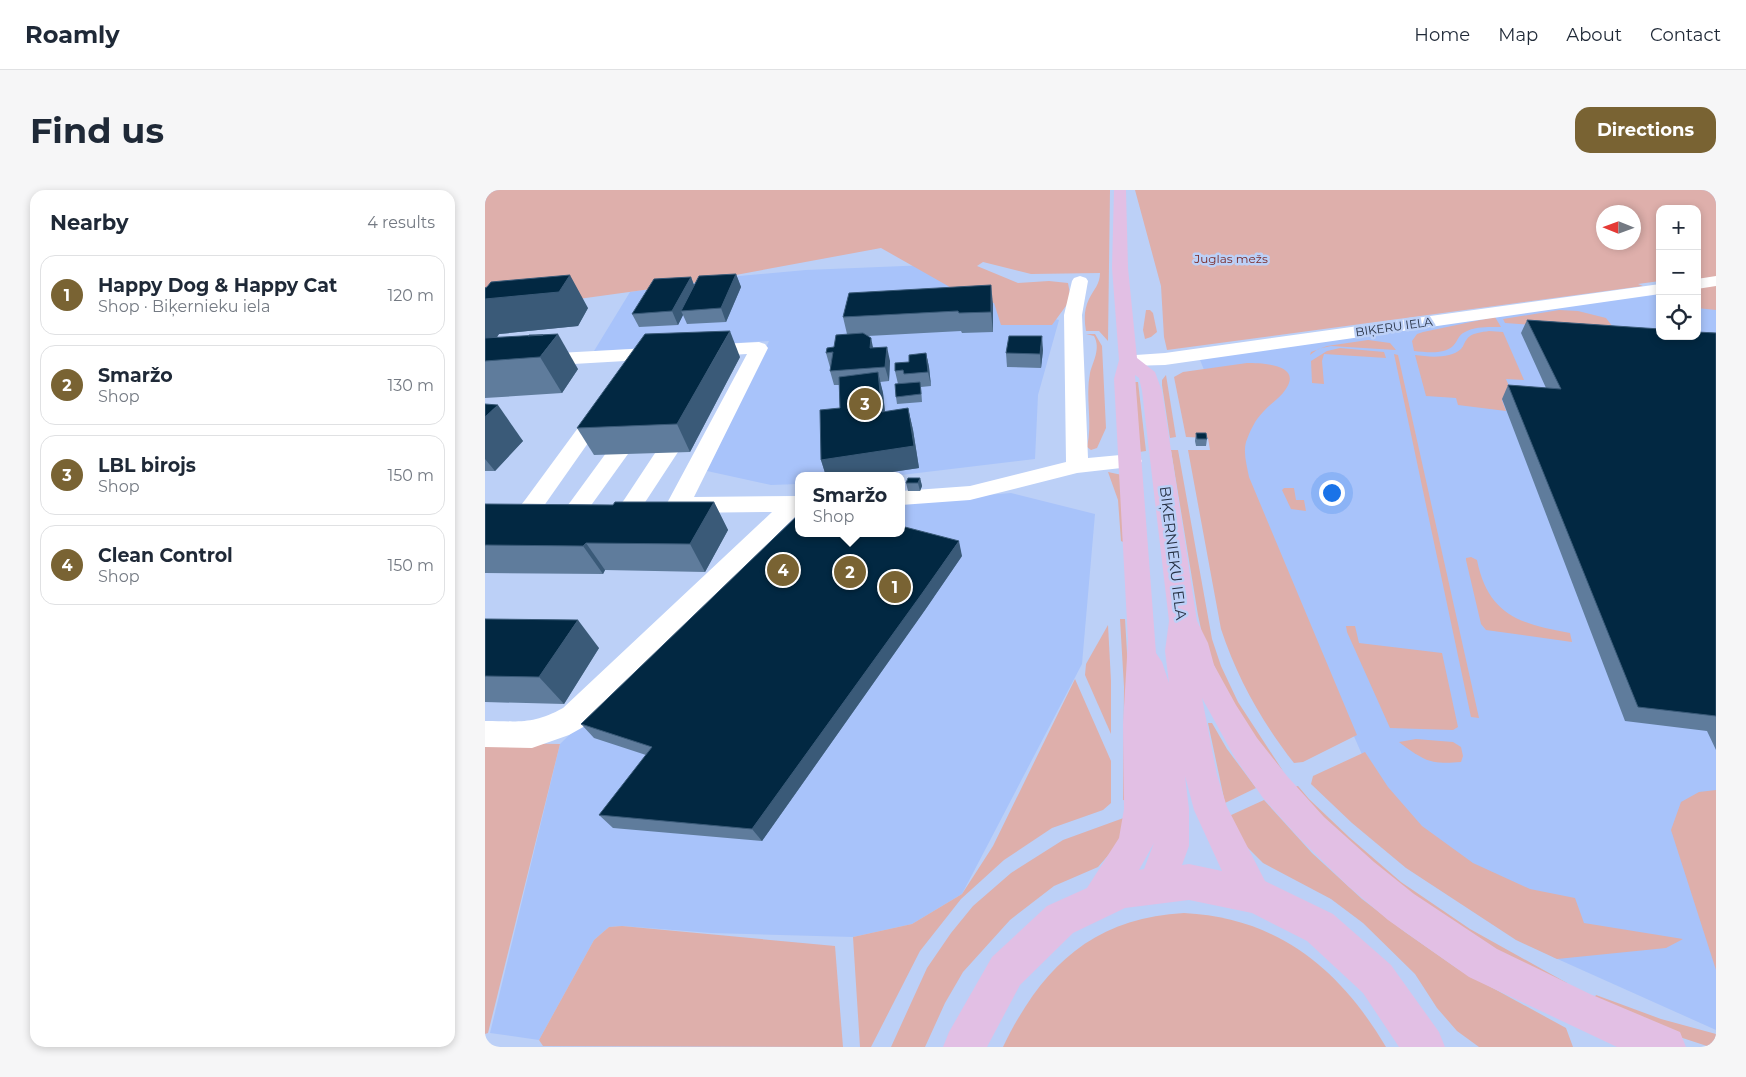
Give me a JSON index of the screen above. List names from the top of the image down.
{
  "streets": {
    "main road": ["BIĶERNIEKU IELA"],
    "street": ["BIĶERU IELA"]
  },
  "crossings": [
    ["BIĶERU IELA", "BIĶERNIEKU IELA"]
  ],
  "parks": ["Juglas mežs"],
  "north": "left",
  "page": {
    "header": "Roamly",
    "nav": [
      "Home",
      "Map",
      "About",
      "Contact"
    ],
    "buttons": "Directions",
    "title": "Find us",
    "heading": ["Nearby", "4 results"],
    "map_buttons": ["+", "−"],
    "list": [
      {
        "mark": "1",
        "name": "Happy Dog & Happy Cat",
        "note": "Shop · Biķernieku iela",
        "value": "120 m"
      },
      {
        "mark": "2",
        "name": "Smaržo",
        "note": "Shop",
        "value": "130 m"
      },
      {
        "mark": "3",
        "name": "LBL birojs",
        "note": "Shop",
        "value": "150 m"
      },
      {
        "mark": "4",
        "name": "Clean Control",
        "note": "Shop",
        "value": "150 m"
      }
    ],
    "pins": [
      "3",
      "4",
      "2",
      "1"
    ],
    "popup": ["Smaržo", "Shop"]
  }
}
